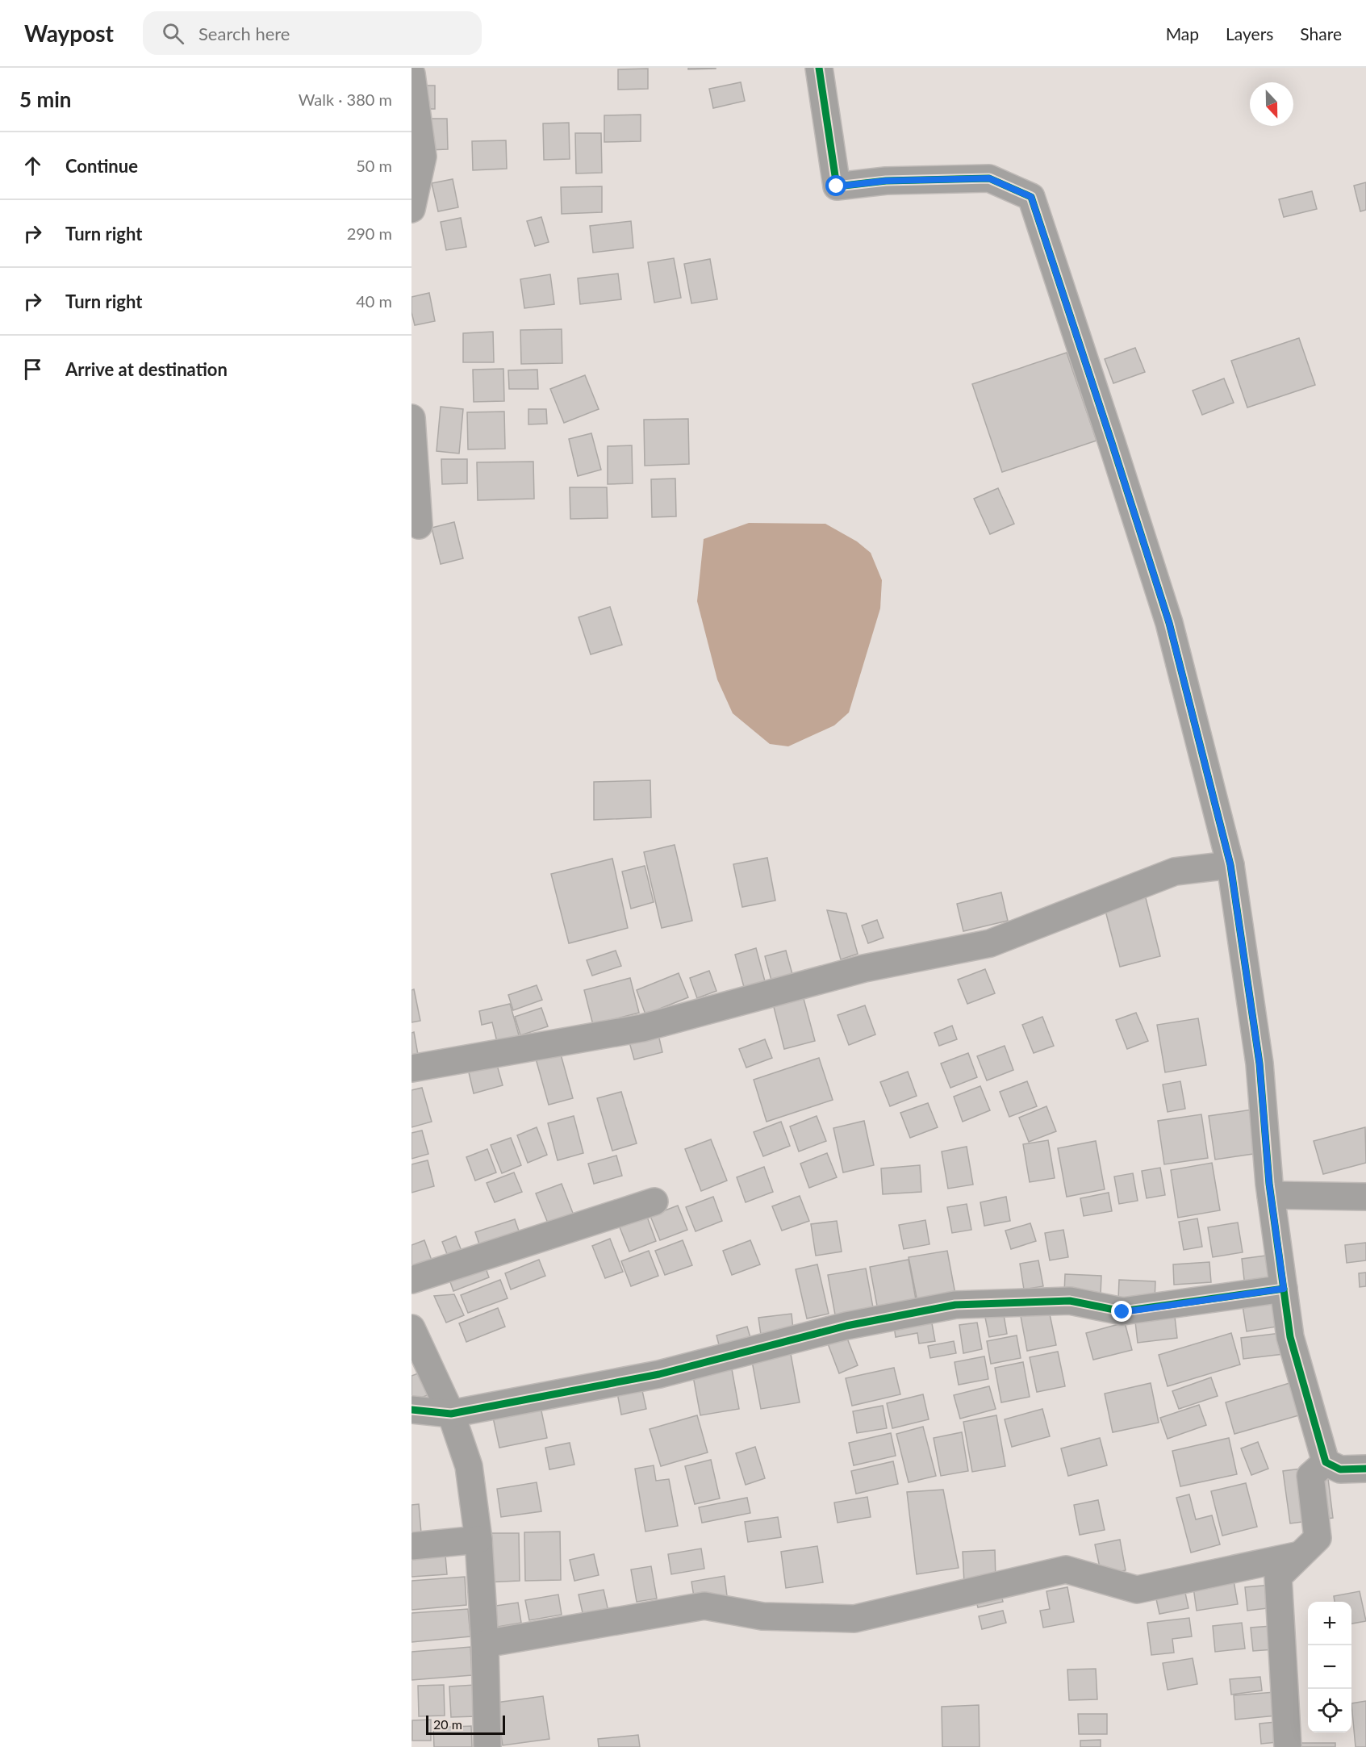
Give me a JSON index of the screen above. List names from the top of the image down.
{
  "scale_bar": "20 m",
  "north": "bottom",
  "page": {
    "header": "Waypost",
    "search": "Search here",
    "nav": ["Map", "Layers", "Share"],
    "heading": ["5 min", "Walk · 380 m"],
    "list": [
      ["Continue", "50 m"],
      ["Turn right", "290 m"],
      ["Turn right", "40 m"],
      "Arrive at destination"
    ],
    "map_buttons": ["+", "−"],
    "scale": "20 m"
  }
}
